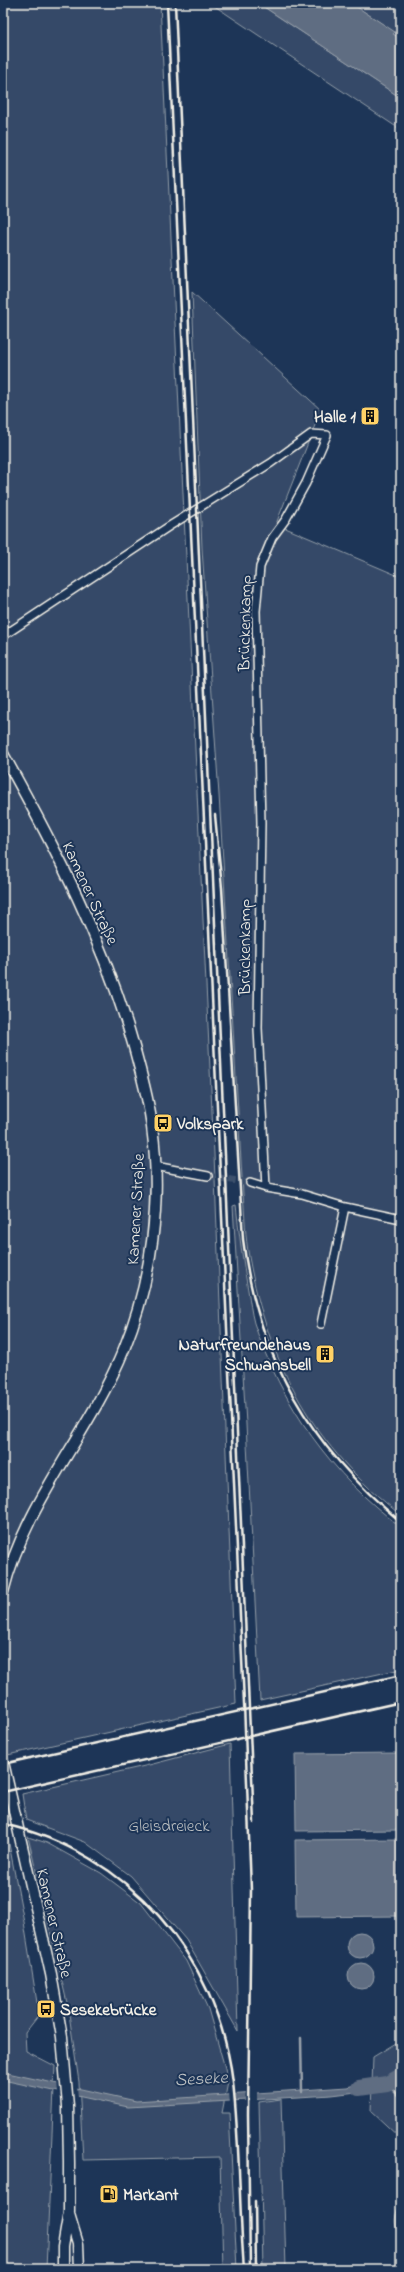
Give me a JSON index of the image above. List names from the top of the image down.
{
  "streets": {
    "main road": ["Kamener Straße"],
    "street": ["Brückenkamp"]
  },
  "water": ["Seseke"],
  "parks": ["Gleisdreieck"],
  "places": {
    "building": ["Halle 1", "Naturfreundehaus Schwansbell"],
    "bus stop": ["Volkspark", "Sesekebrücke"],
    "fuel station": ["Markant"]
  }
}
